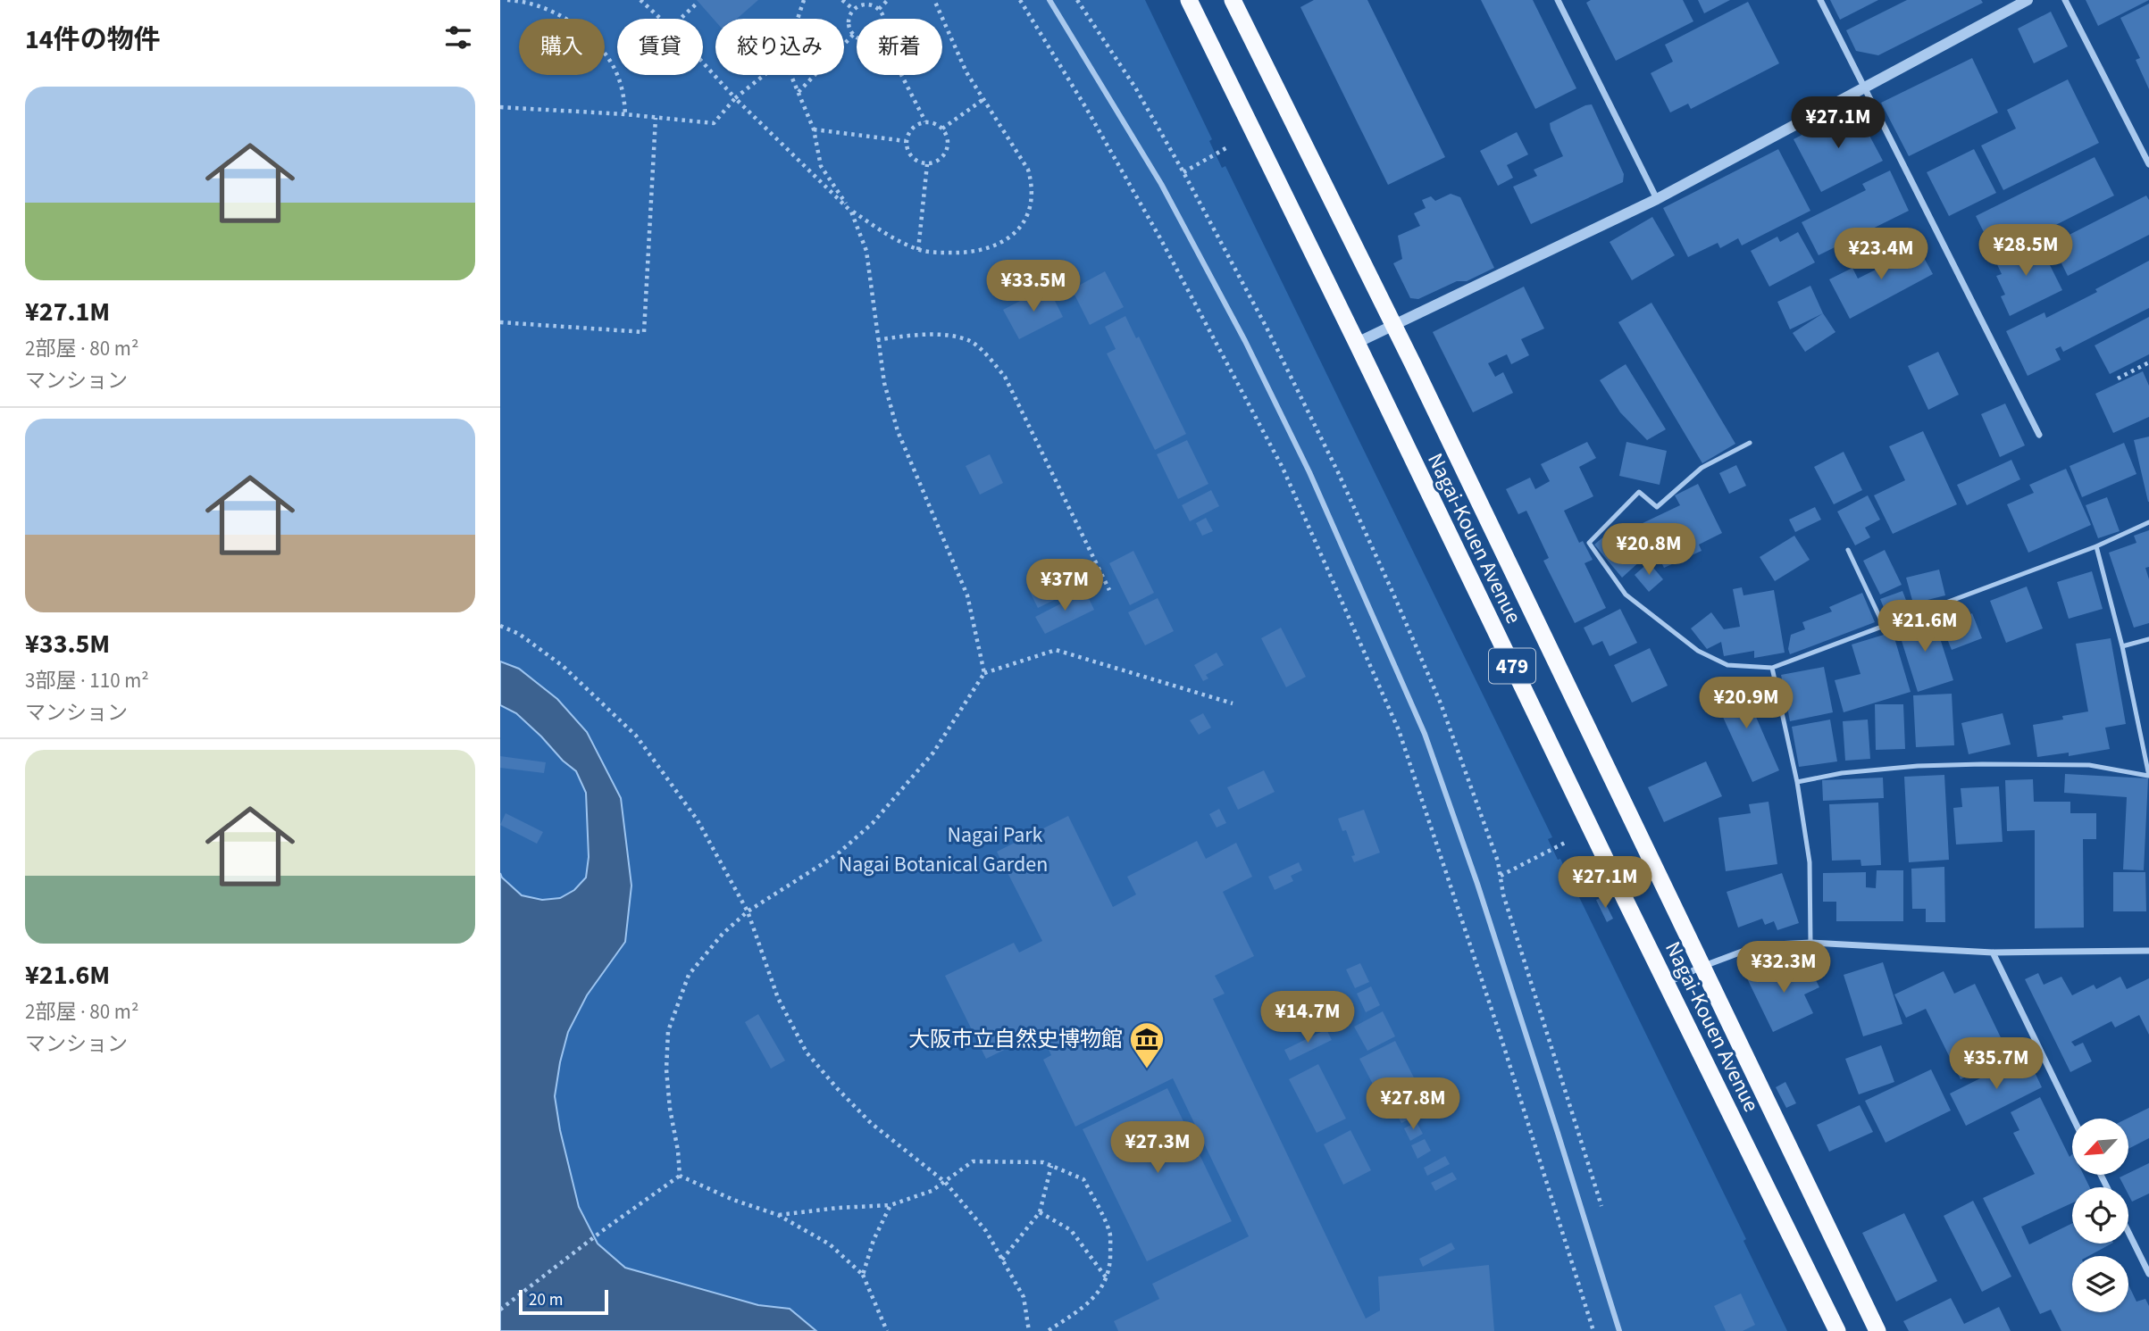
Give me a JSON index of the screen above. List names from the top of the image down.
{
  "streets": {
    "highway": ["Nagai-Kouen Avenue", "479"]
  },
  "parks": ["Nagai Park", "Nagai Botanical Garden"],
  "places": {
    "museum": ["大阪市立自然史博物館"]
  },
  "scale_bar": "20 m",
  "north": "bottom left",
  "page": {
    "heading": "14件の物件",
    "chip": [
      "購入",
      "賃貸",
      "絞り込み",
      "新着"
    ],
    "list": [
      {
        "name": "¥27.1M",
        "note": "2部屋 · 80 m² · マンション"
      },
      {
        "name": "¥33.5M",
        "note": "3部屋 · 110 m² · マンション"
      },
      {
        "name": "¥21.6M",
        "note": "2部屋 · 80 m² · マンション"
      }
    ],
    "price": [
      "¥27.1M",
      "¥28.5M",
      "¥23.4M",
      "¥33.5M",
      "¥20.8M",
      "¥37M",
      "¥21.6M",
      "¥20.9M",
      "¥27.1M",
      "¥32.3M",
      "¥14.7M",
      "¥35.7M",
      "¥27.8M",
      "¥27.3M"
    ],
    "scale": "20 m"
  }
}
